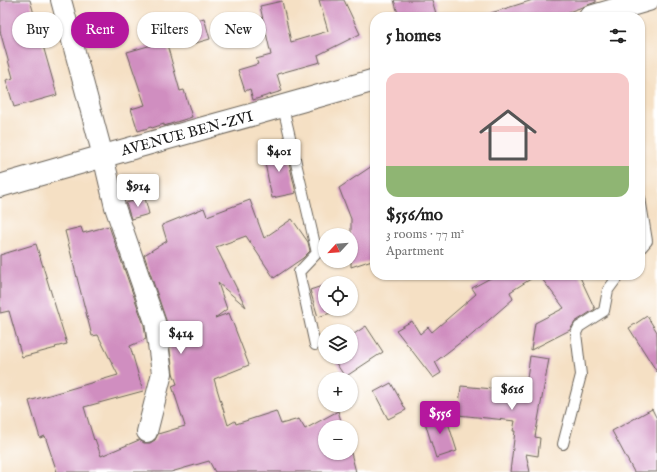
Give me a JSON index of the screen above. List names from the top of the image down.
{
  "streets": {
    "street": ["AVENUE BEN-ZVI"]
  },
  "north": "bottom left",
  "page": {
    "chip": [
      "Buy",
      "Rent",
      "Filters",
      "New"
    ],
    "heading": "5 homes",
    "list": [
      {
        "name": "$556/mo",
        "note": "3 rooms · 77 m² · Apartment"
      }
    ],
    "price": [
      "$401",
      "$914",
      "$414",
      "$616",
      "$556"
    ],
    "map_buttons": ["+", "−"]
  }
}
